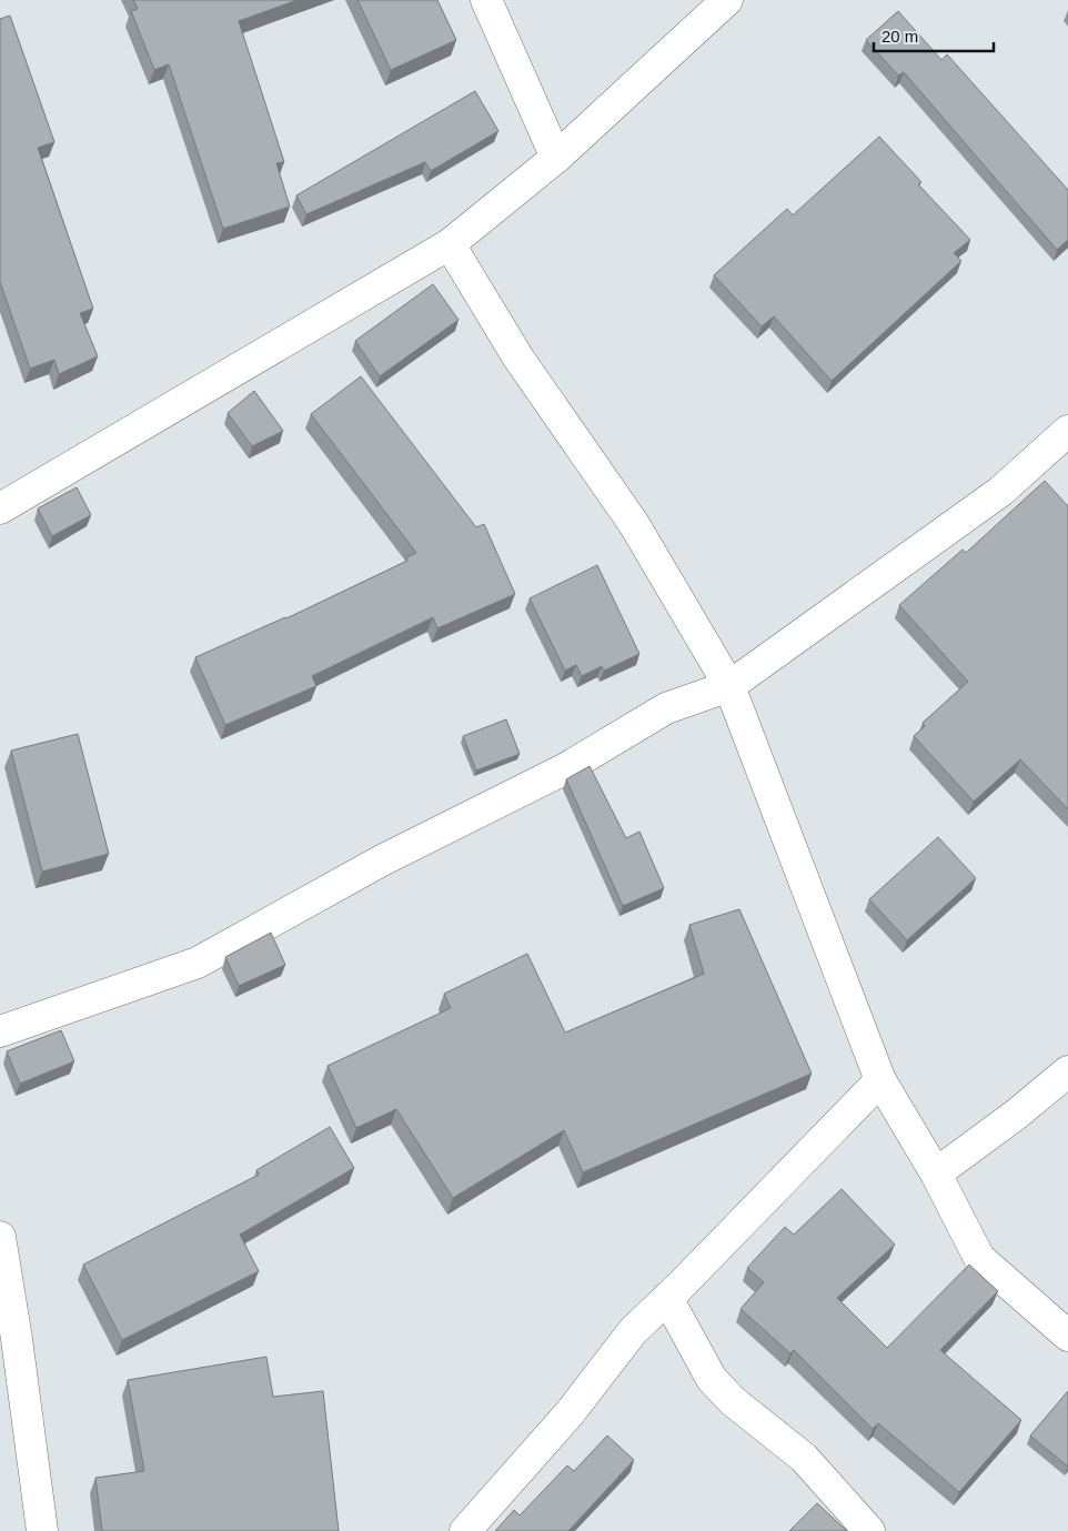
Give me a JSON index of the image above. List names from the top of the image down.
{
  "scale_bar": "20 m"
}
